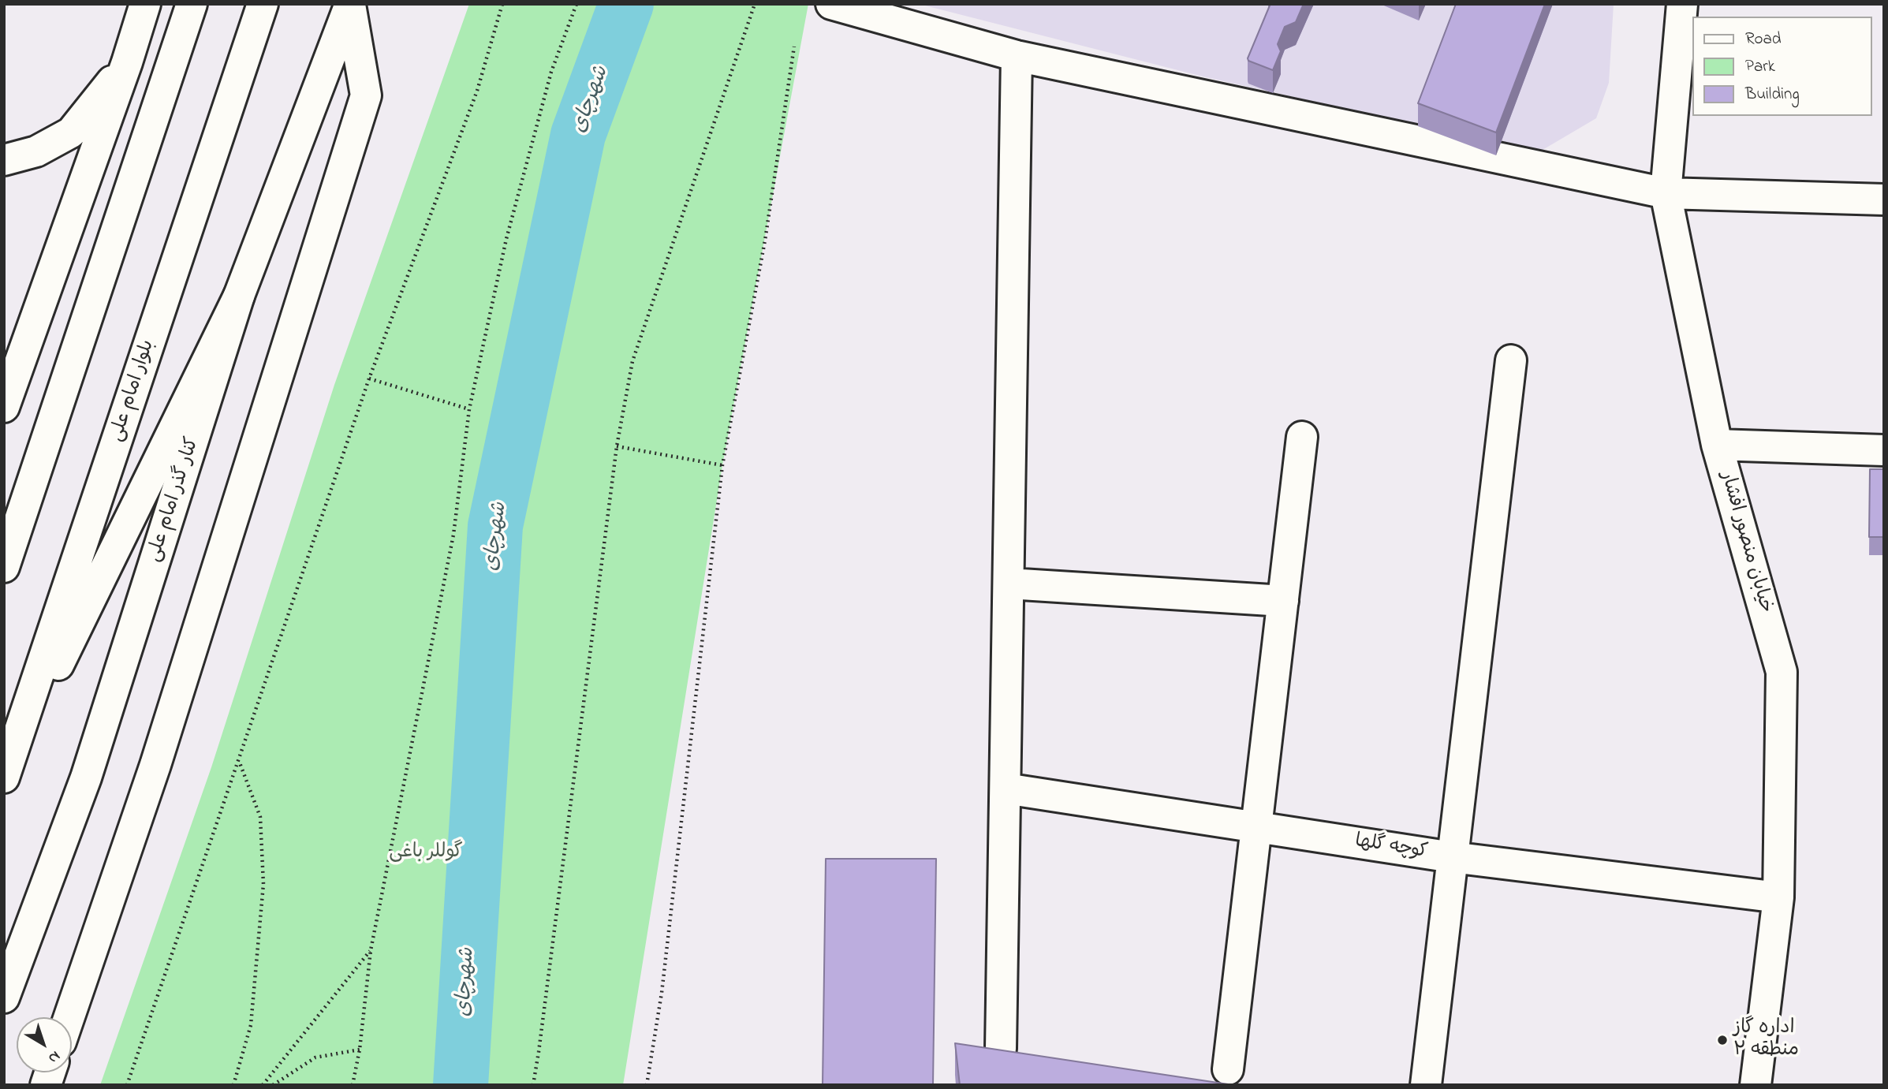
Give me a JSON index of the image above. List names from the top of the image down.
{
  "streets": {
    "main road": [
      "بلوار امام علی",
      "کنار گذر امام علی",
      "خیابان منصور افشار",
      "کوچه گلها"
    ]
  },
  "crossings": [
    ["خیابان منصور افشار", "کوچه گلها"]
  ],
  "water": ["شهرچای"],
  "parks": ["گوللر باغی"],
  "places": ["اداره گاز منطقه ۲"],
  "legend": ["Road", "Park", "Building"],
  "north": "bottom right"
}
